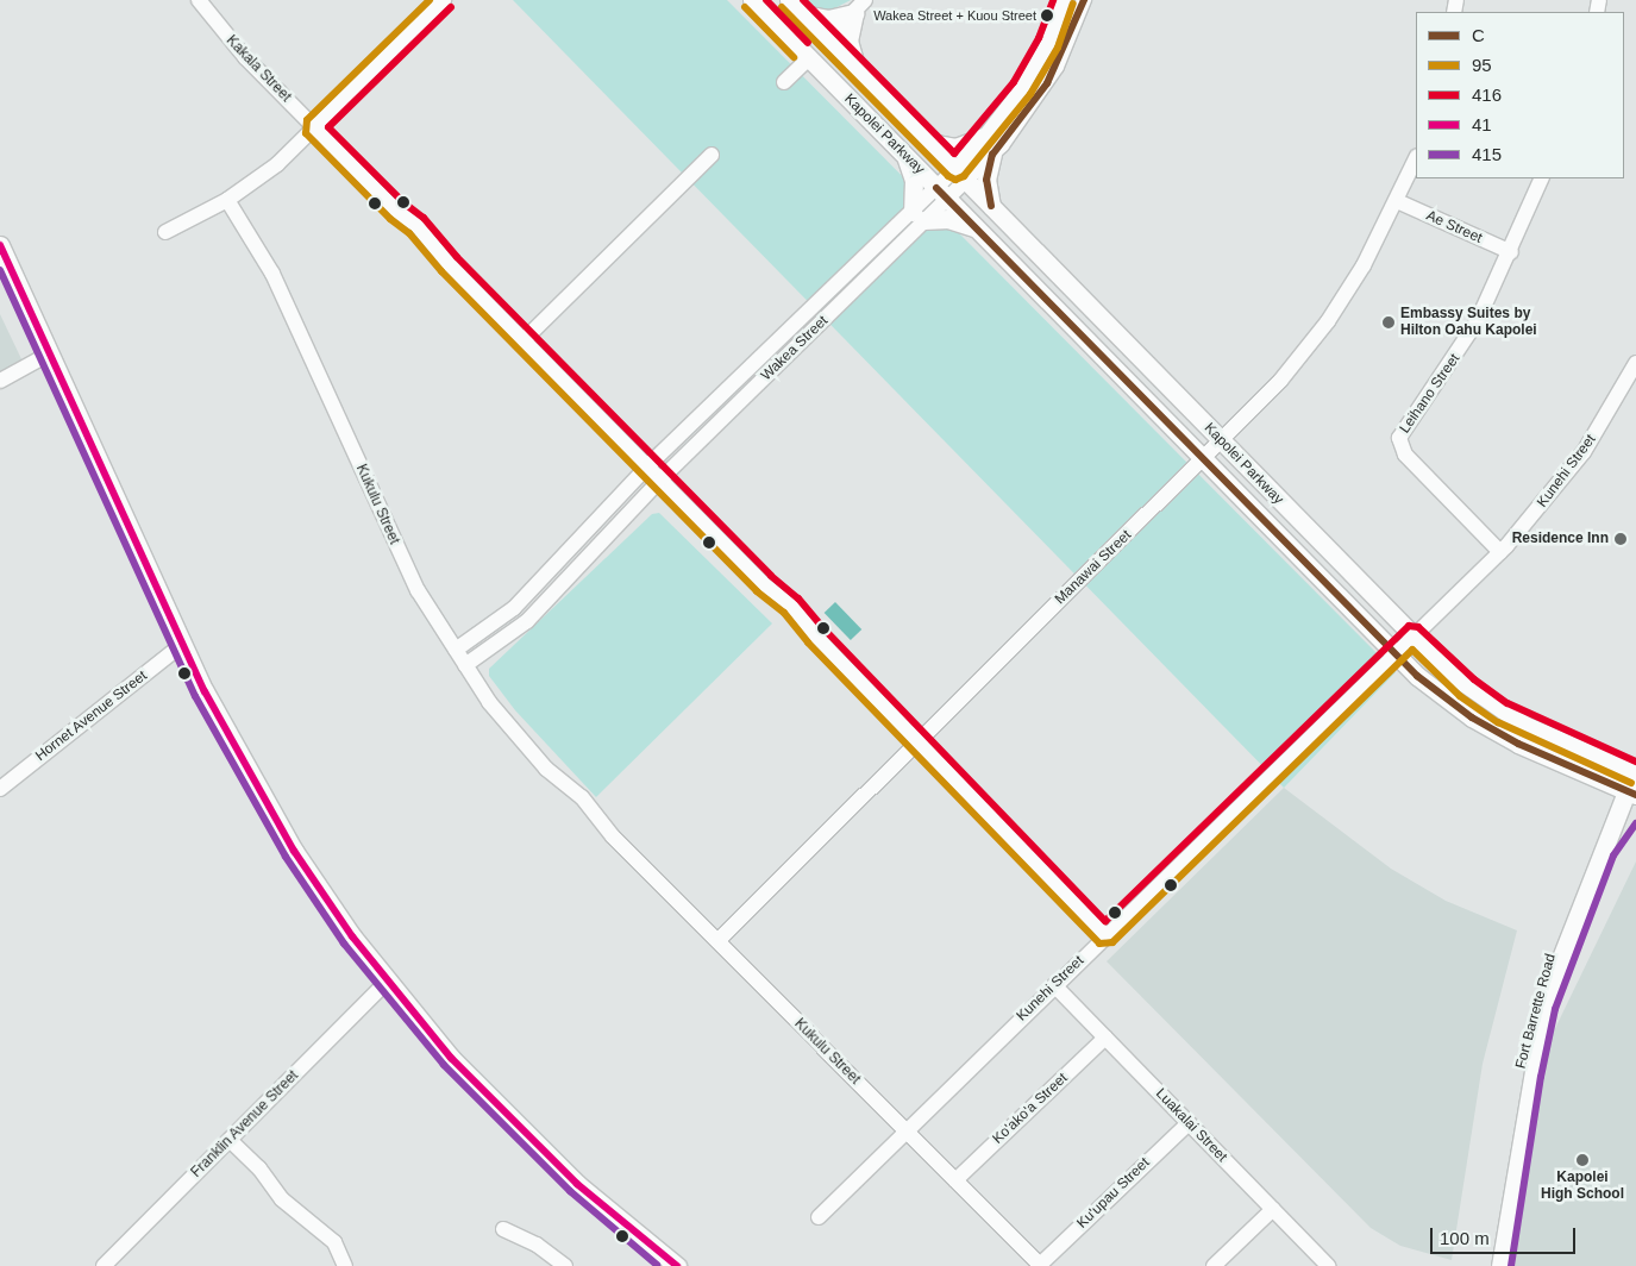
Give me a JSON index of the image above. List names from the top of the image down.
{
  "streets": {
    "main road": ["Kapolei Parkway", "Fort Barrette Road"],
    "street": [
      "Kakala Street",
      "Ae Street",
      "Wakea Street",
      "Leihano Street",
      "Kunehi Street",
      "Kukulu Street",
      "Manawai Street",
      "Hornet Avenue Street",
      "Ko'ako'a Street",
      "Franklin Avenue Street",
      "Luakalai Street",
      "Ku'upau Street"
    ]
  },
  "crossings": [
    ["Kakala Street", "Wakea Street"],
    ["Kakala Street", "Kunehi Street"],
    ["Kakala Street", "Manawai Street"],
    ["Kapolei Parkway", "Wakea Street"],
    ["Kapolei Parkway", "Kunehi Street"],
    ["Kapolei Parkway", "Manawai Street"],
    ["Kapolei Parkway", "Fort Barrette Road"],
    ["Ae Street", "Leihano Street"],
    ["Ae Street", "Manawai Street"],
    ["Wakea Street", "Kukulu Street"],
    ["Leihano Street", "Kunehi Street"],
    ["Kunehi Street", "Kukulu Street"],
    ["Kunehi Street", "Luakalai Street"],
    ["Kukulu Street", "Manawai Street"],
    ["Kukulu Street", "Ko'ako'a Street"],
    ["Kukulu Street", "Ku'upau Street"],
    ["Ko'ako'a Street", "Luakalai Street"],
    ["Luakalai Street", "Ku'upau Street"]
  ],
  "places": [
    "Wakea Street + Kuou Street",
    "Embassy Suites by Hilton Oahu Kapolei",
    "Residence Inn",
    "Kapolei High School"
  ],
  "lines": [
    "transit line C",
    "transit line 95",
    "transit line 416",
    "transit line 41",
    "transit line 415"
  ],
  "legend": [
    "C",
    "95",
    "416",
    "41",
    "415"
  ],
  "scale_bar": "100 m"
}
